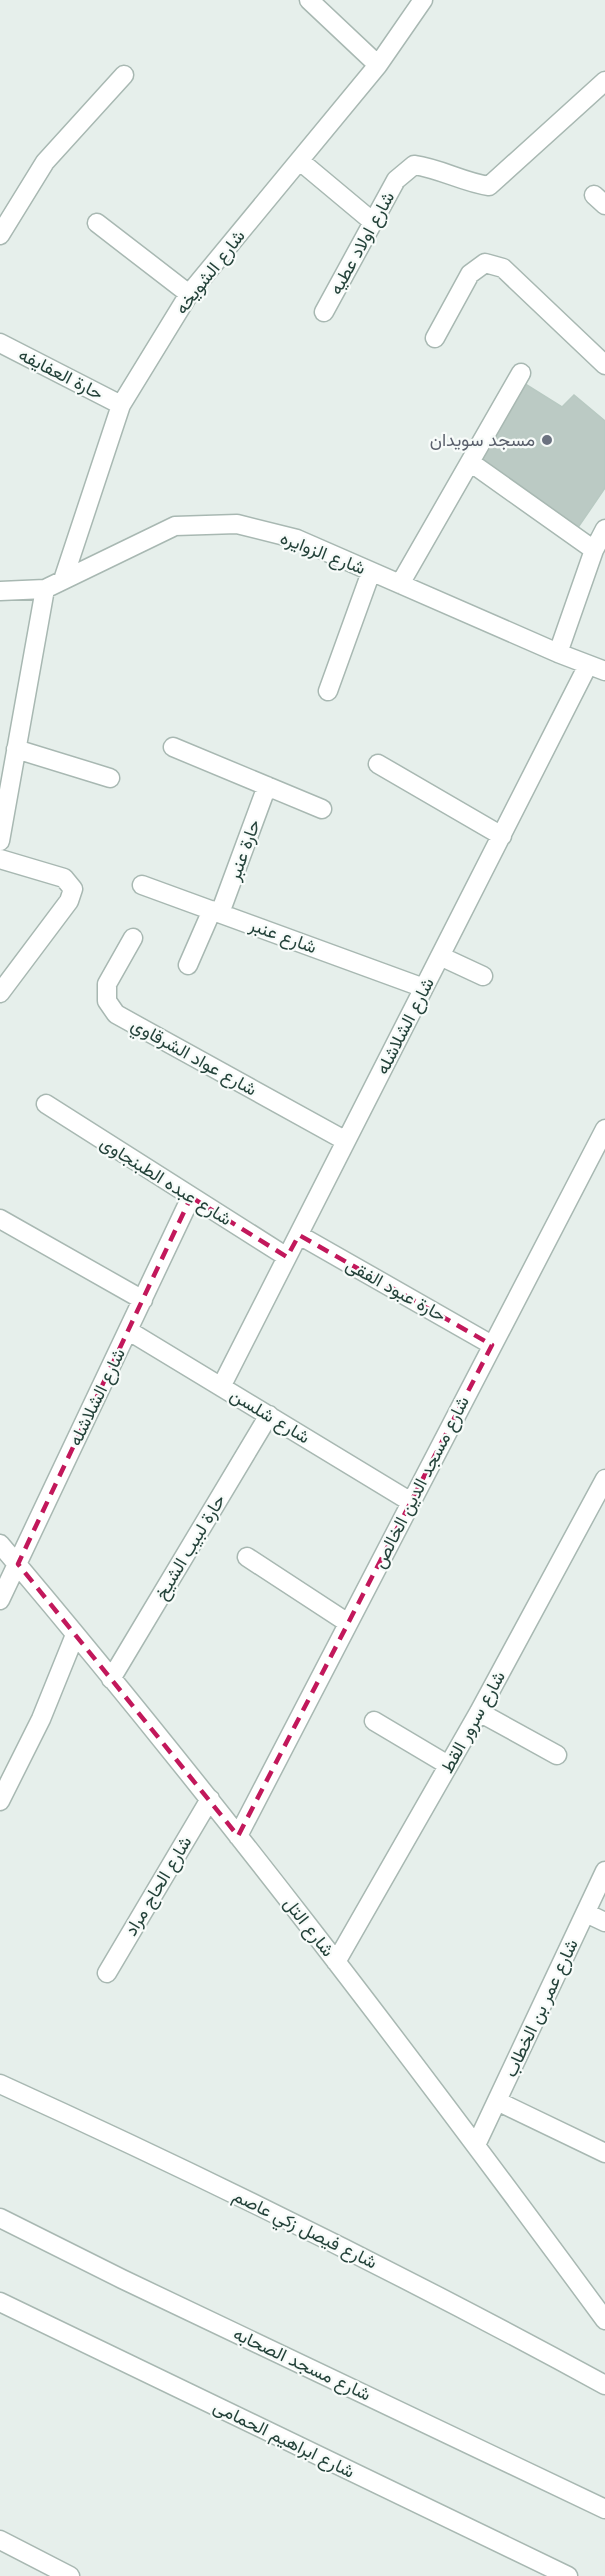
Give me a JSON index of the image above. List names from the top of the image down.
{
  "streets": {
    "street": [
      "شارع اولاد عطيه",
      "شارع الشويخه",
      "حارة العفايفه",
      "شارع الزوايره",
      "حارة عنبر",
      "شارع عنبر",
      "شارع الشلاشله",
      "شارع عواد الشرقاوي",
      "شارع عبده الطبنجاوى",
      "حارة عبود الفقى",
      "شارع شلسن",
      "شارع مسجد الدين الخالص",
      "حارة لبيب الشيخ",
      "شارع سرور القط",
      "شارع الحاج مراد",
      "شارع التل",
      "شارع عمر بن الخطاب",
      "شارع فيصل زكي عاصم",
      "شارع مسجد الصحابه",
      "شارع ابراهيم الحمامى"
    ]
  },
  "crossings": [
    ["شارع الشويخه", "حارة العفايفه"],
    ["شارع الشويخه", "شارع الزوايره"],
    ["شارع الزوايره", "شارع الشلاشله"],
    ["حارة عنبر", "شارع عنبر"],
    ["شارع عنبر", "شارع الشلاشله"],
    ["شارع الشلاشله", "شارع عواد الشرقاوي"],
    ["شارع الشلاشله", "شارع عبده الطبنجاوى"],
    ["شارع الشلاشله", "حارة عبود الفقى"],
    ["شارع الشلاشله", "شارع شلسن"],
    ["شارع الشلاشله", "شارع التل"],
    ["حارة عبود الفقى", "شارع مسجد الدين الخالص"],
    ["شارع شلسن", "شارع مسجد الدين الخالص"],
    ["شارع شلسن", "حارة لبيب الشيخ"],
    ["شارع مسجد الدين الخالص", "شارع التل"],
    ["حارة لبيب الشيخ", "شارع التل"],
    ["شارع سرور القط", "شارع التل"],
    ["شارع الحاج مراد", "شارع التل"],
    ["شارع التل", "شارع عمر بن الخطاب"]
  ],
  "places": ["مسجد سويدان"]
}
